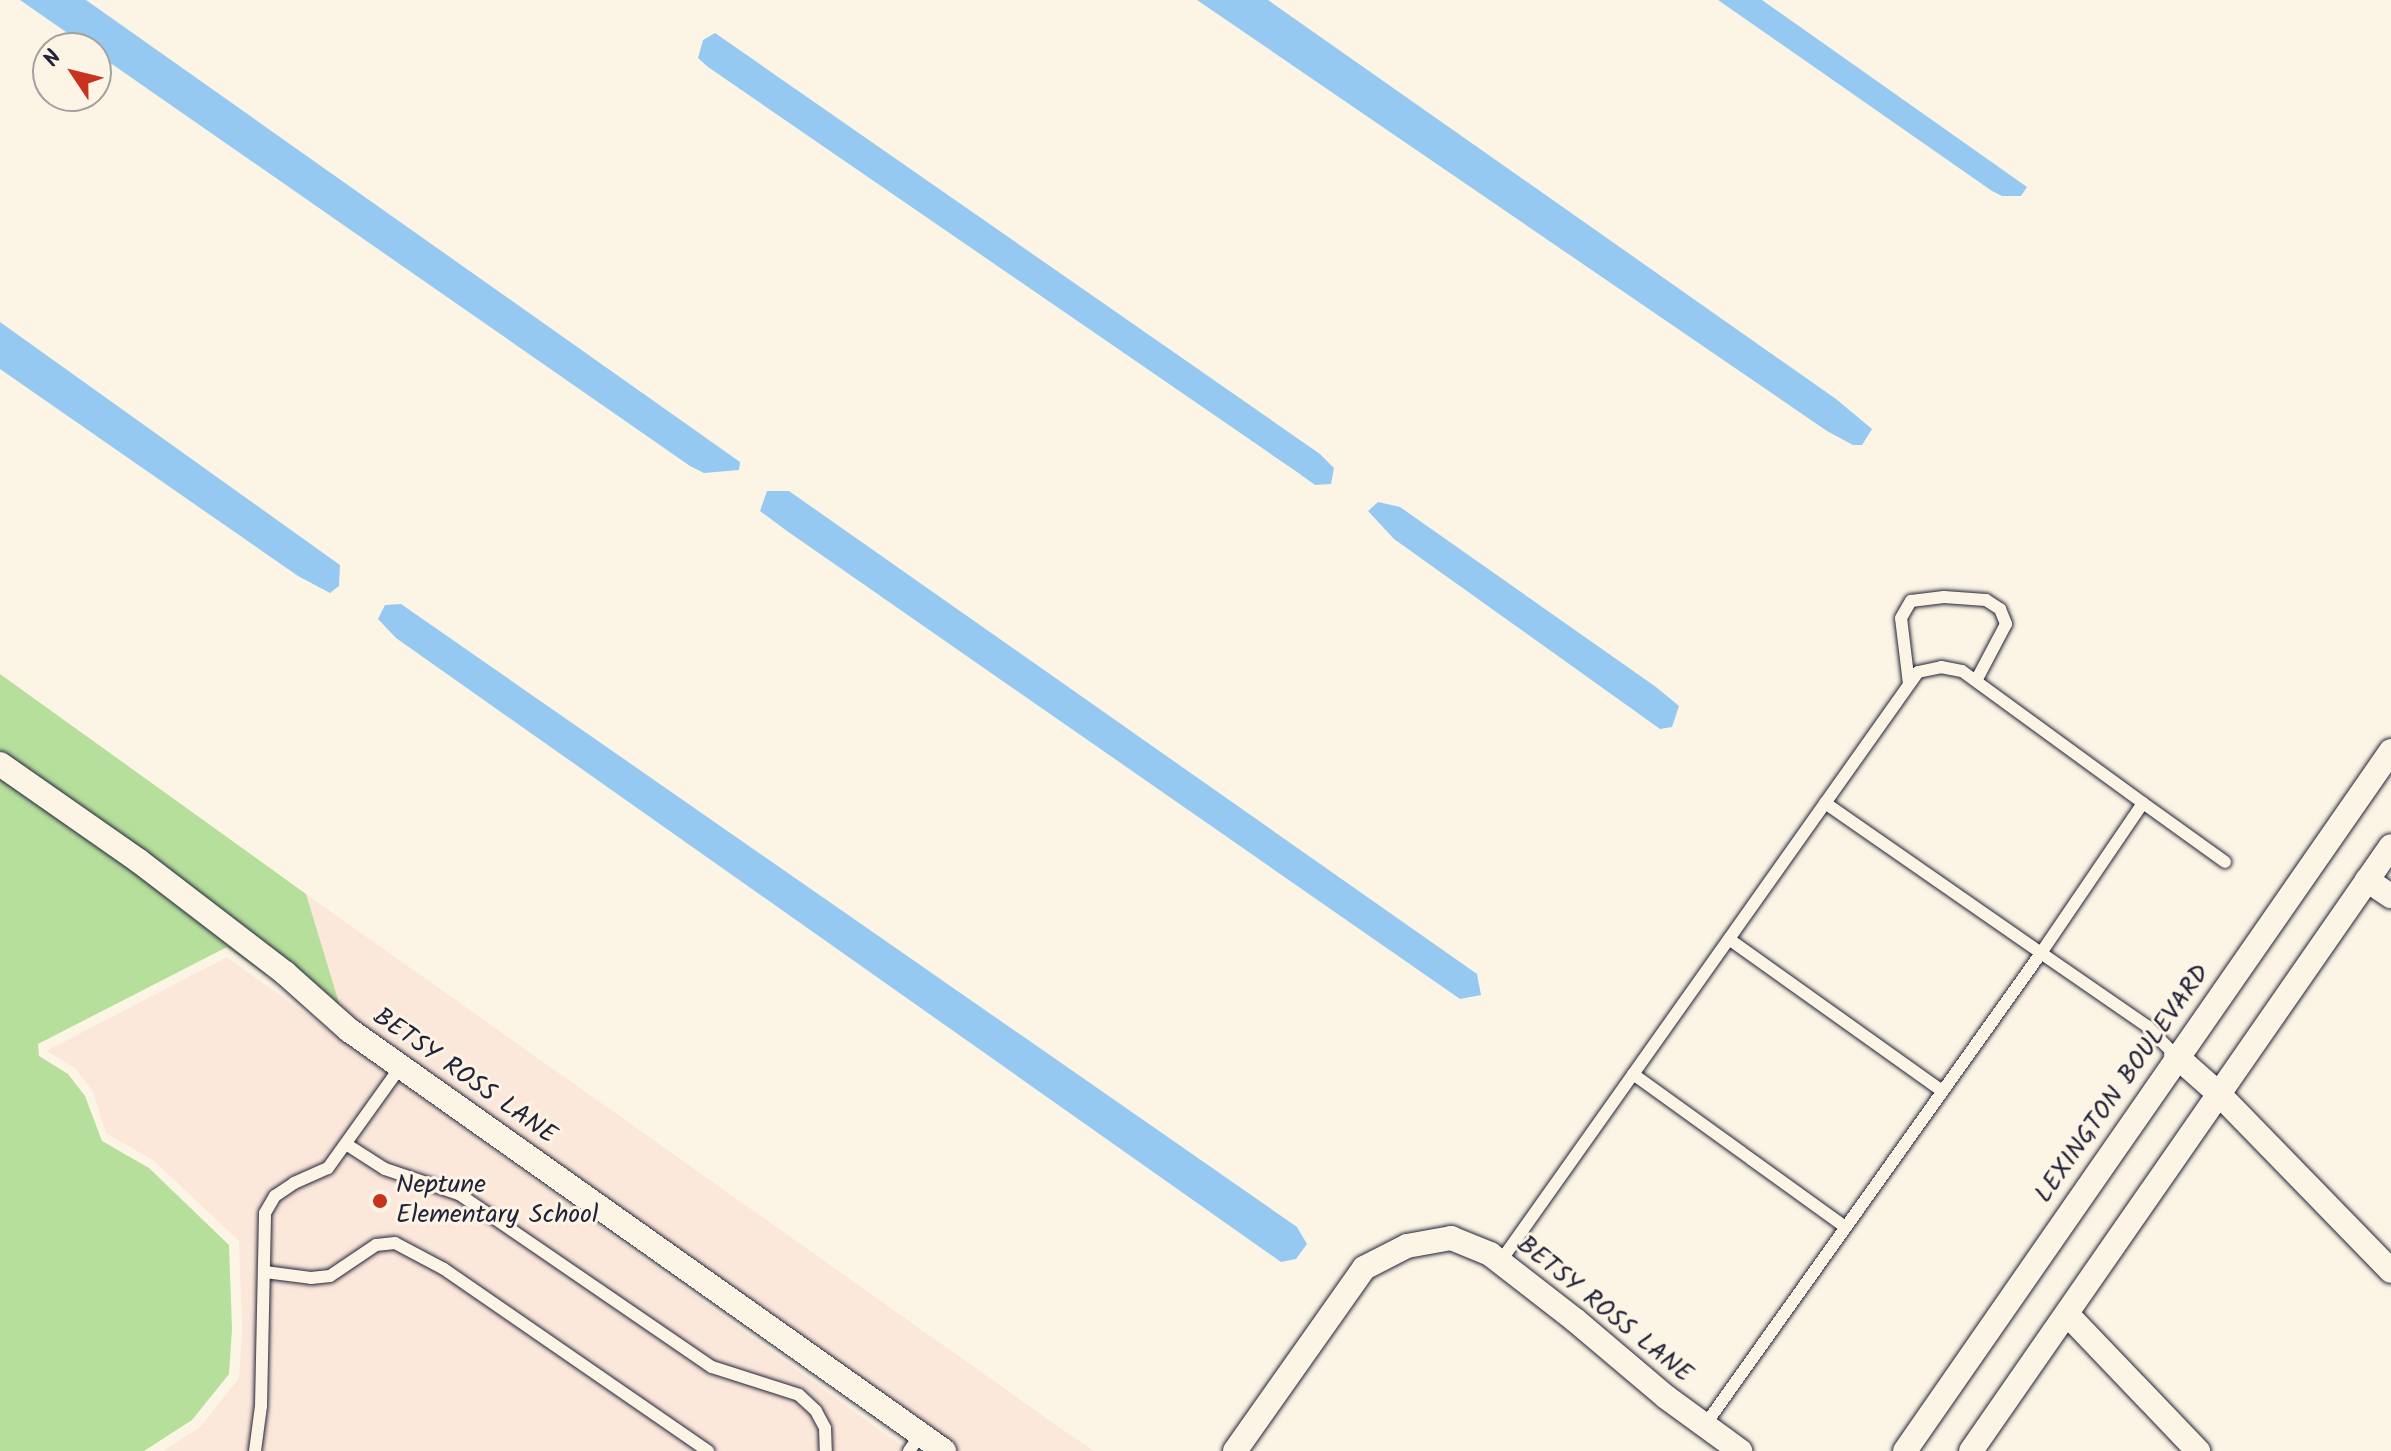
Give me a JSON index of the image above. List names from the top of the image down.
{
  "streets": {
    "street": ["BETSY ROSS LANE", "LEXINGTON BOULEVARD"]
  },
  "places": ["Neptune Elementary School"],
  "north": "top left"
}
